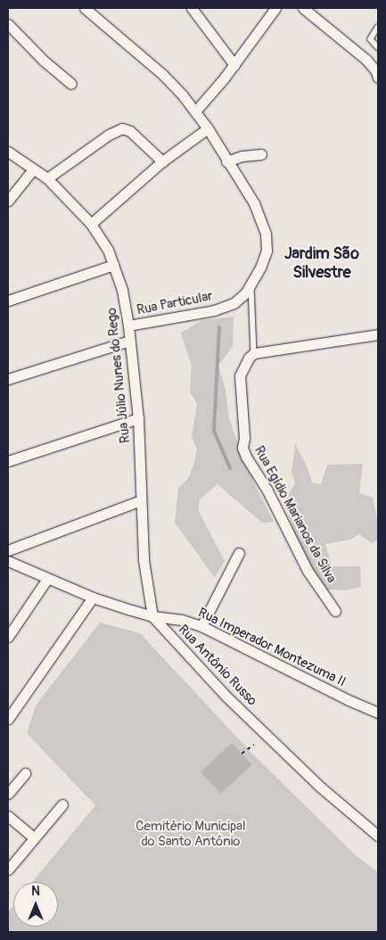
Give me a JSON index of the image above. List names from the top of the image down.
{
  "streets": {
    "street": [
      "Rua Particular",
      "Rua Júlio Nunes do Rego",
      "Rua Egídio Marianos da Silva",
      "Rua Imperador Montezuma II",
      "Rua Antônio Russo"
    ]
  },
  "crossings": [
    ["Rua Particular", "Rua Júlio Nunes do Rego"],
    ["Rua Júlio Nunes do Rego", "Rua Imperador Montezuma II"],
    ["Rua Júlio Nunes do Rego", "Rua Antônio Russo"],
    ["Rua Imperador Montezuma II", "Rua Antônio Russo"]
  ],
  "districts": ["Jardim São Silvestre"],
  "parks": ["Cemitério Municipal do Santo Antônio"],
  "north": "top"
}
